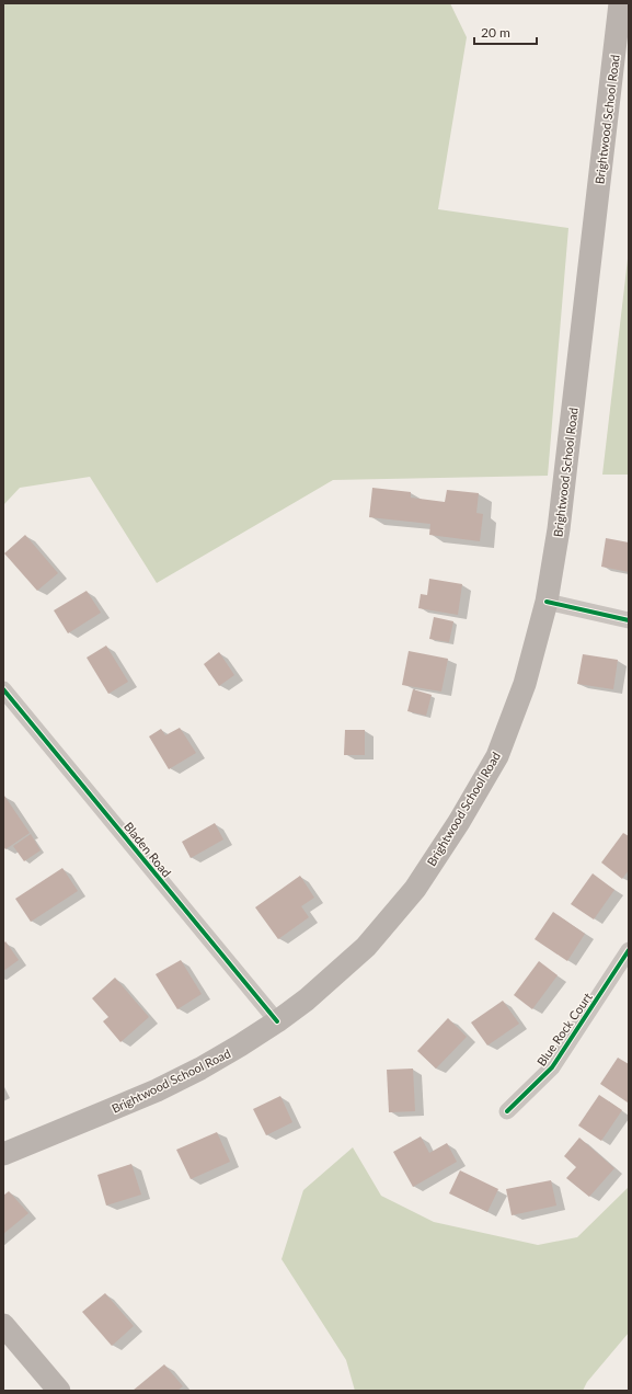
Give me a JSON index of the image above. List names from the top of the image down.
{
  "streets": {
    "main road": ["Brightwood School Road"],
    "street": ["Bladen Road", "Blue Rock Court"]
  },
  "crossings": [
    ["Brightwood School Road", "Bladen Road"]
  ],
  "scale_bar": "20 m"
}
